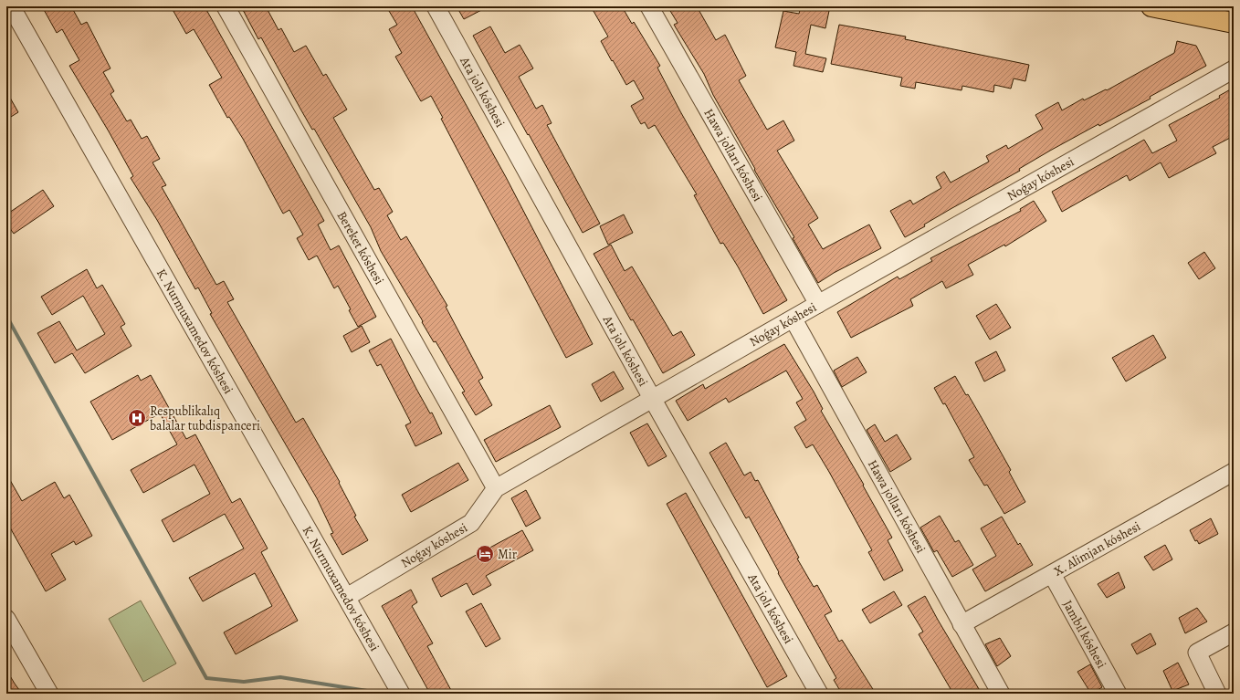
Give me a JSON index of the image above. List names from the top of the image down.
{
  "streets": {
    "street": [
      "Ata jolı kóshesi",
      "Hawa jolları kóshesi",
      "Noǵay kóshesi",
      "Bereket kóshesi",
      "K. Nurmuxamedov kóshesi",
      "X. Alimjan kóshesi",
      "Jambıl kóshesi"
    ]
  },
  "crossings": [
    ["Ata jolı kóshesi", "Noǵay kóshesi"],
    ["Hawa jolları kóshesi", "Noǵay kóshesi"],
    ["Hawa jolları kóshesi", "X. Alimjan kóshesi"],
    ["Noǵay kóshesi", "Bereket kóshesi"],
    ["Noǵay kóshesi", "K. Nurmuxamedov kóshesi"],
    ["X. Alimjan kóshesi", "Jambıl kóshesi"]
  ],
  "places": {
    "hospital": ["Respublikalıq balalar tubdispanceri"],
    "hotel": ["Mir"]
  }
}
